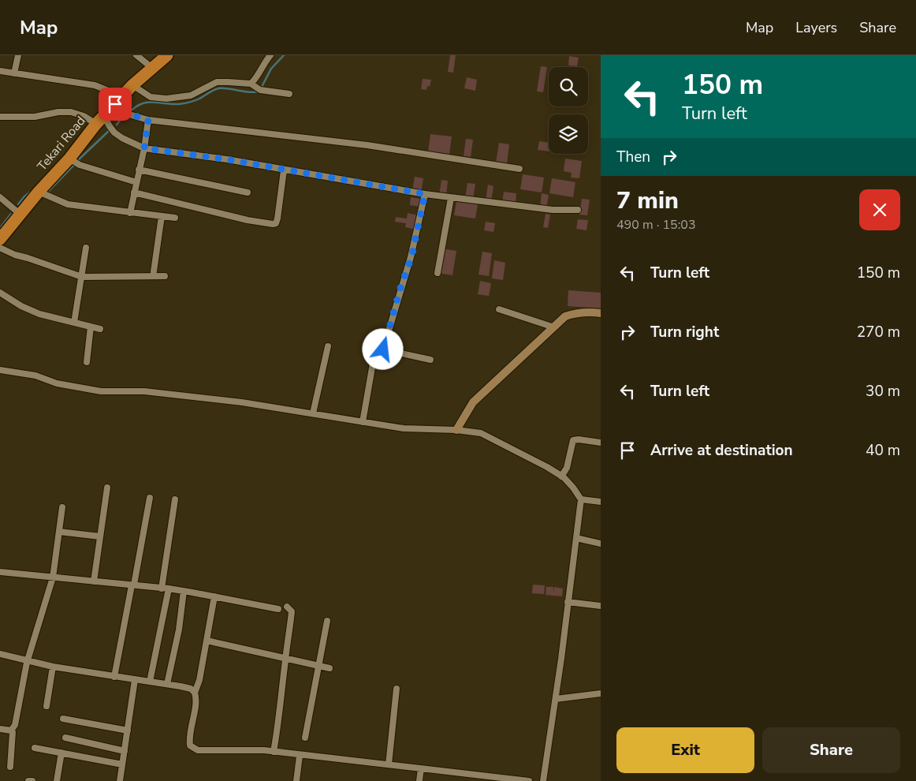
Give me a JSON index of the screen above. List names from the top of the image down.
{
  "streets": {
    "highway": ["Tekari Road"]
  },
  "page": {
    "header": "Map",
    "nav": ["Map", "Layers", "Share"],
    "turn": ["150 m", "Turn left"],
    "then": "Then",
    "heading": ["7 min", "490 m · 15:03"],
    "list": [
      {
        "name": "Turn left",
        "value": "150 m"
      },
      {
        "name": "Turn right",
        "value": "270 m"
      },
      {
        "name": "Turn left",
        "value": "30 m"
      },
      {
        "name": "Arrive at destination",
        "value": "40 m"
      }
    ],
    "buttons": ["Exit", "Share"]
  }
}
